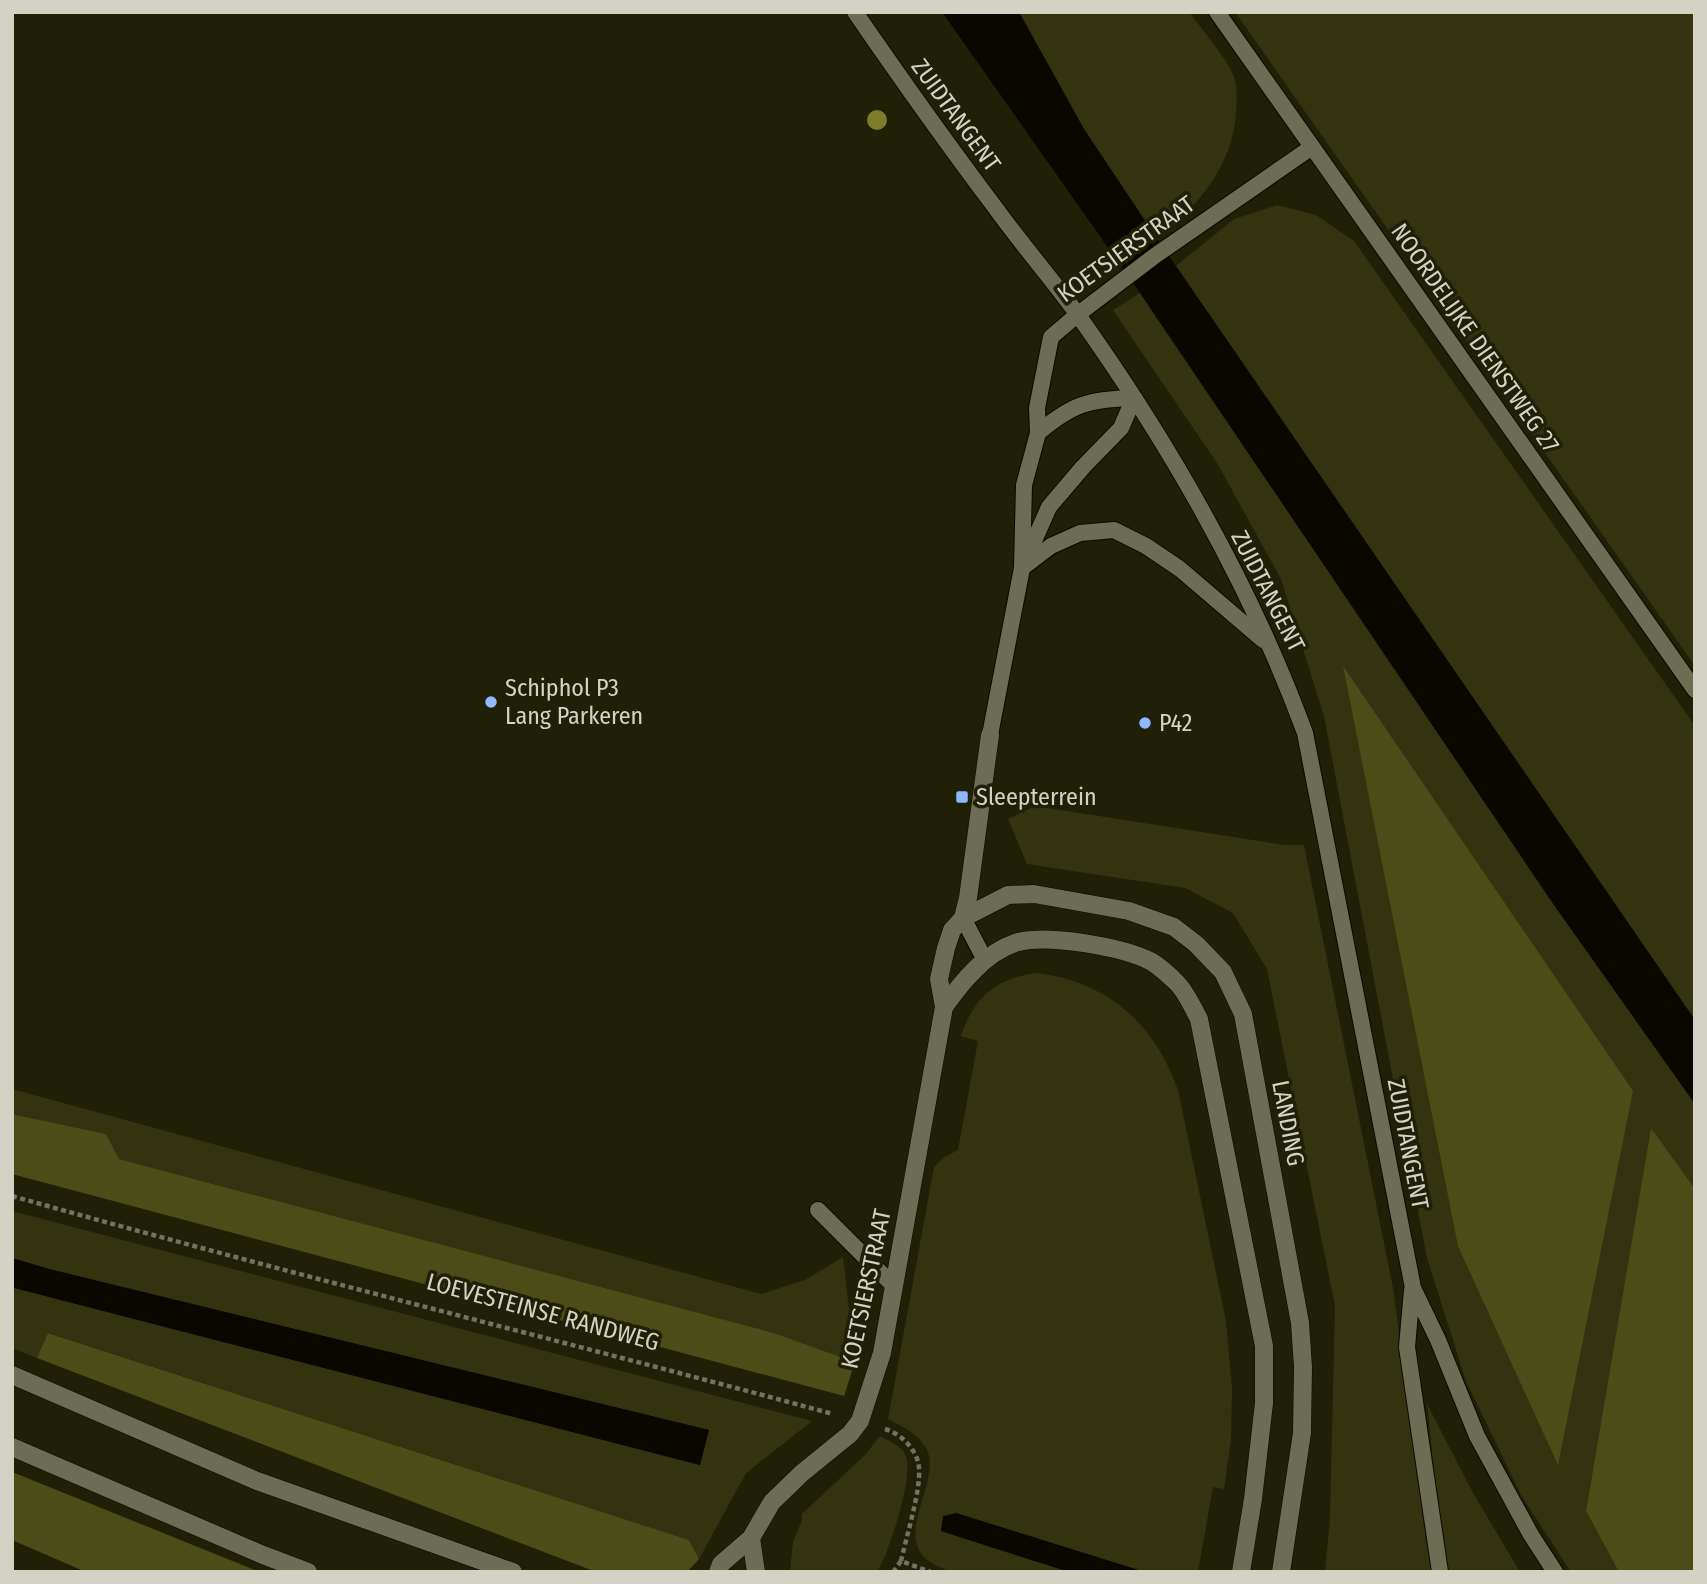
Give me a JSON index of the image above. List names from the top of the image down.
{
  "streets": {
    "street": ["KOETSIERSTRAAT", "LANDING"],
    "lane": ["ZUIDTANGENT", "NOORDELIJKE DIENSTWEG 27"],
    "path": ["LOEVESTEINSE RANDWEG"]
  },
  "crossings": [
    ["ZUIDTANGENT", "KOETSIERSTRAAT"],
    ["KOETSIERSTRAAT", "NOORDELIJKE DIENSTWEG 27"],
    ["KOETSIERSTRAAT", "LANDING"],
    ["KOETSIERSTRAAT", "LOEVESTEINSE RANDWEG"]
  ],
  "places": {
    "other": ["Schiphol P3 Lang Parkeren", "P42"],
    "transit": ["Sleepterrein"]
  }
}
